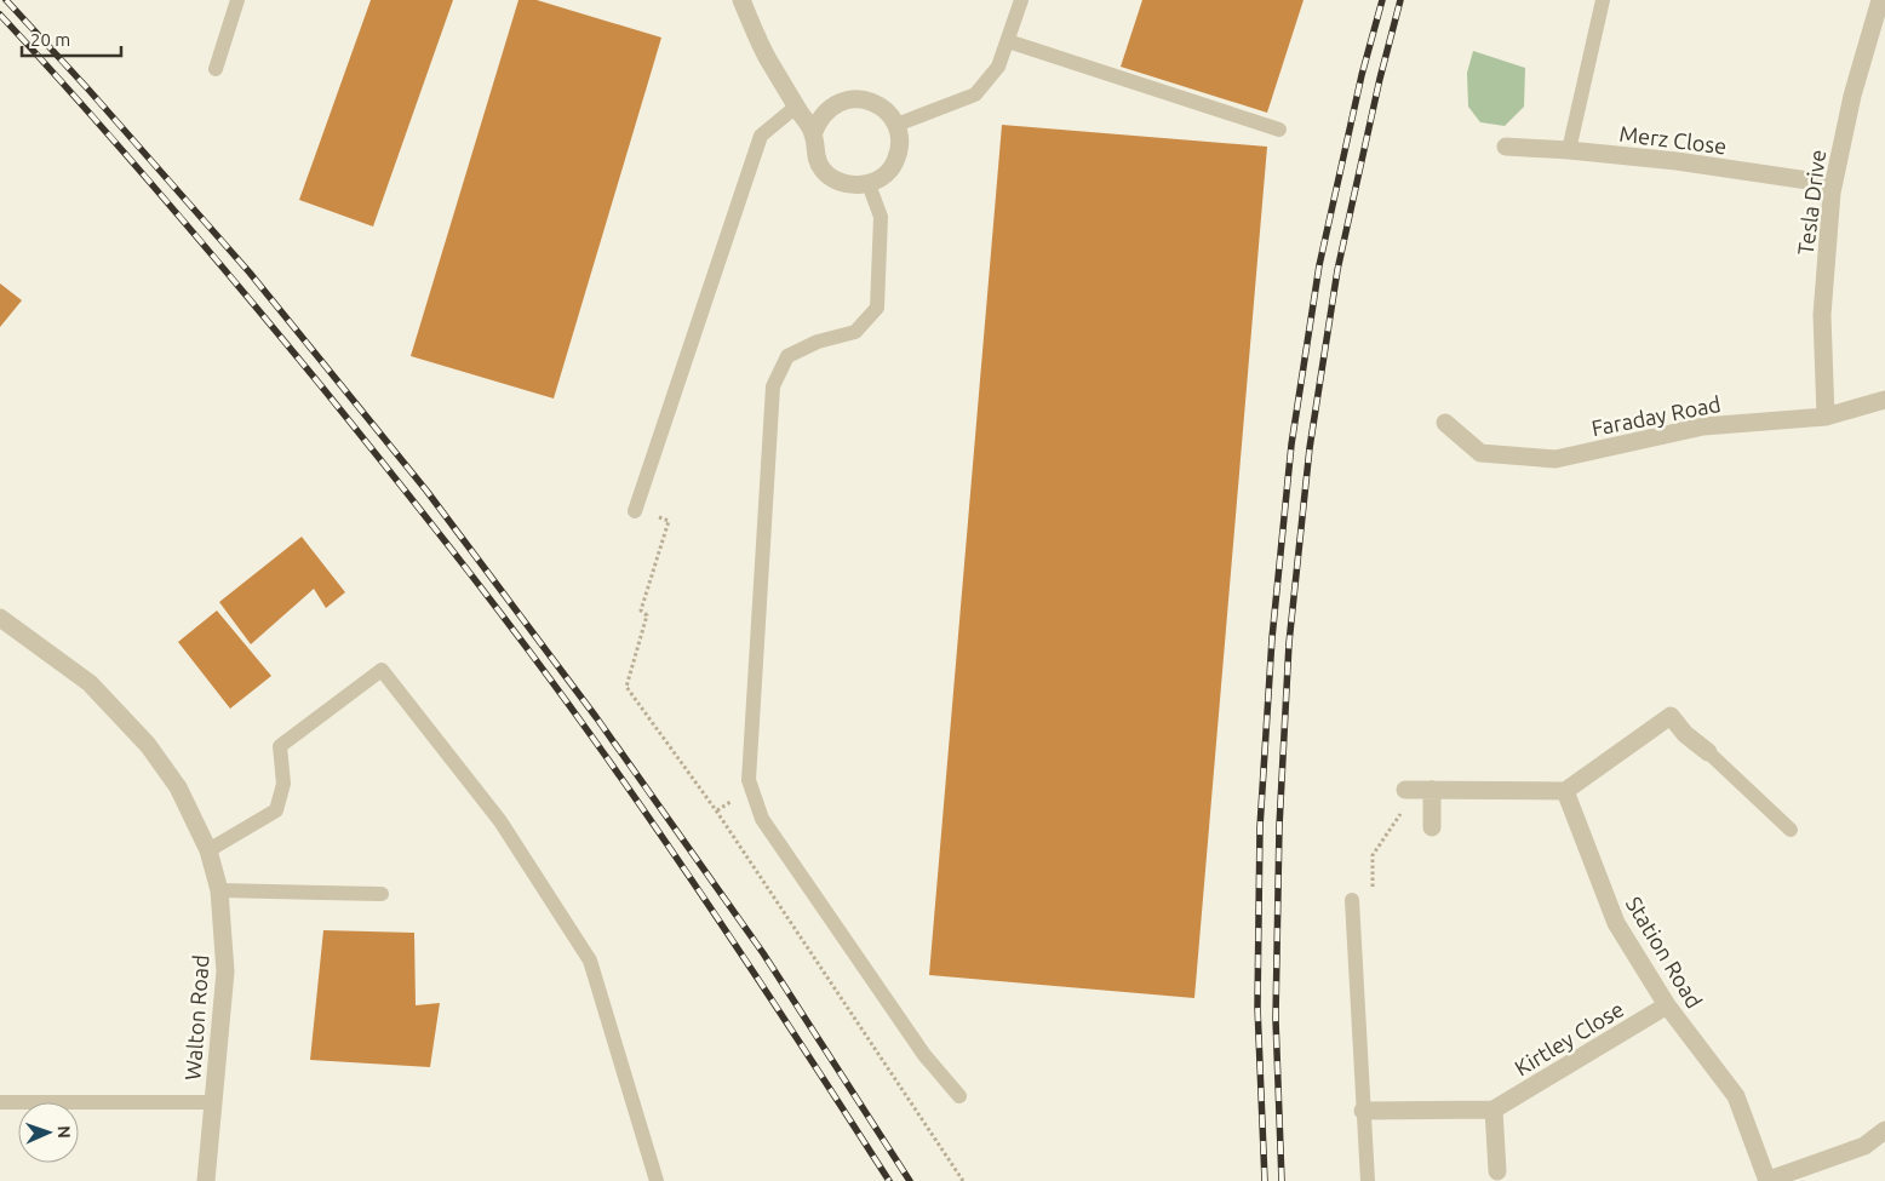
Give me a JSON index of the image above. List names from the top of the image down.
{
  "streets": {
    "street": [
      "Merz Close",
      "Tesla Drive",
      "Faraday Road",
      "Station Road",
      "Walton Road",
      "Kirtley Close"
    ]
  },
  "crossings": [
    ["Merz Close", "Tesla Drive"],
    ["Tesla Drive", "Faraday Road"],
    ["Station Road", "Kirtley Close"]
  ],
  "scale_bar": "20 m",
  "north": "right"
}
